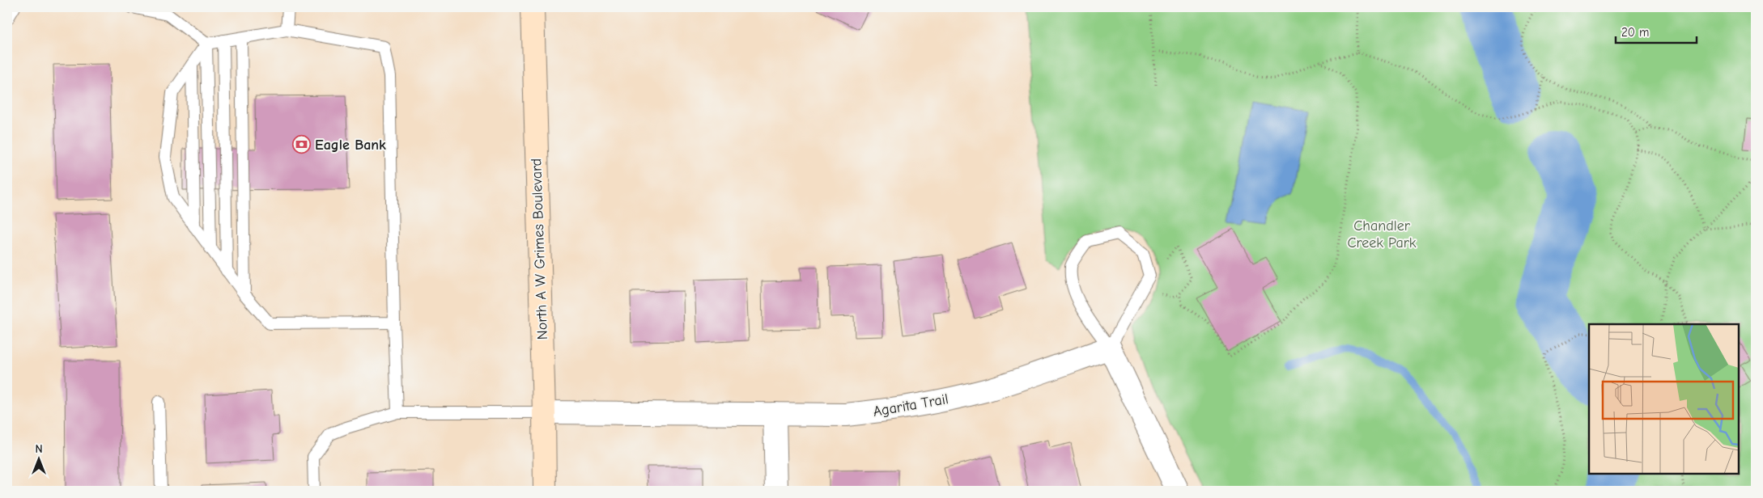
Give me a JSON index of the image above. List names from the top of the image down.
{
  "streets": {
    "main road": ["North A W Grimes Boulevard"],
    "street": ["Agarita Trail"]
  },
  "crossings": [
    ["North A W Grimes Boulevard", "Agarita Trail"]
  ],
  "parks": ["Chandler Creek Park"],
  "places": {
    "bank": ["Eagle Bank"]
  },
  "scale_bar": "20 m",
  "north": "top"
}
